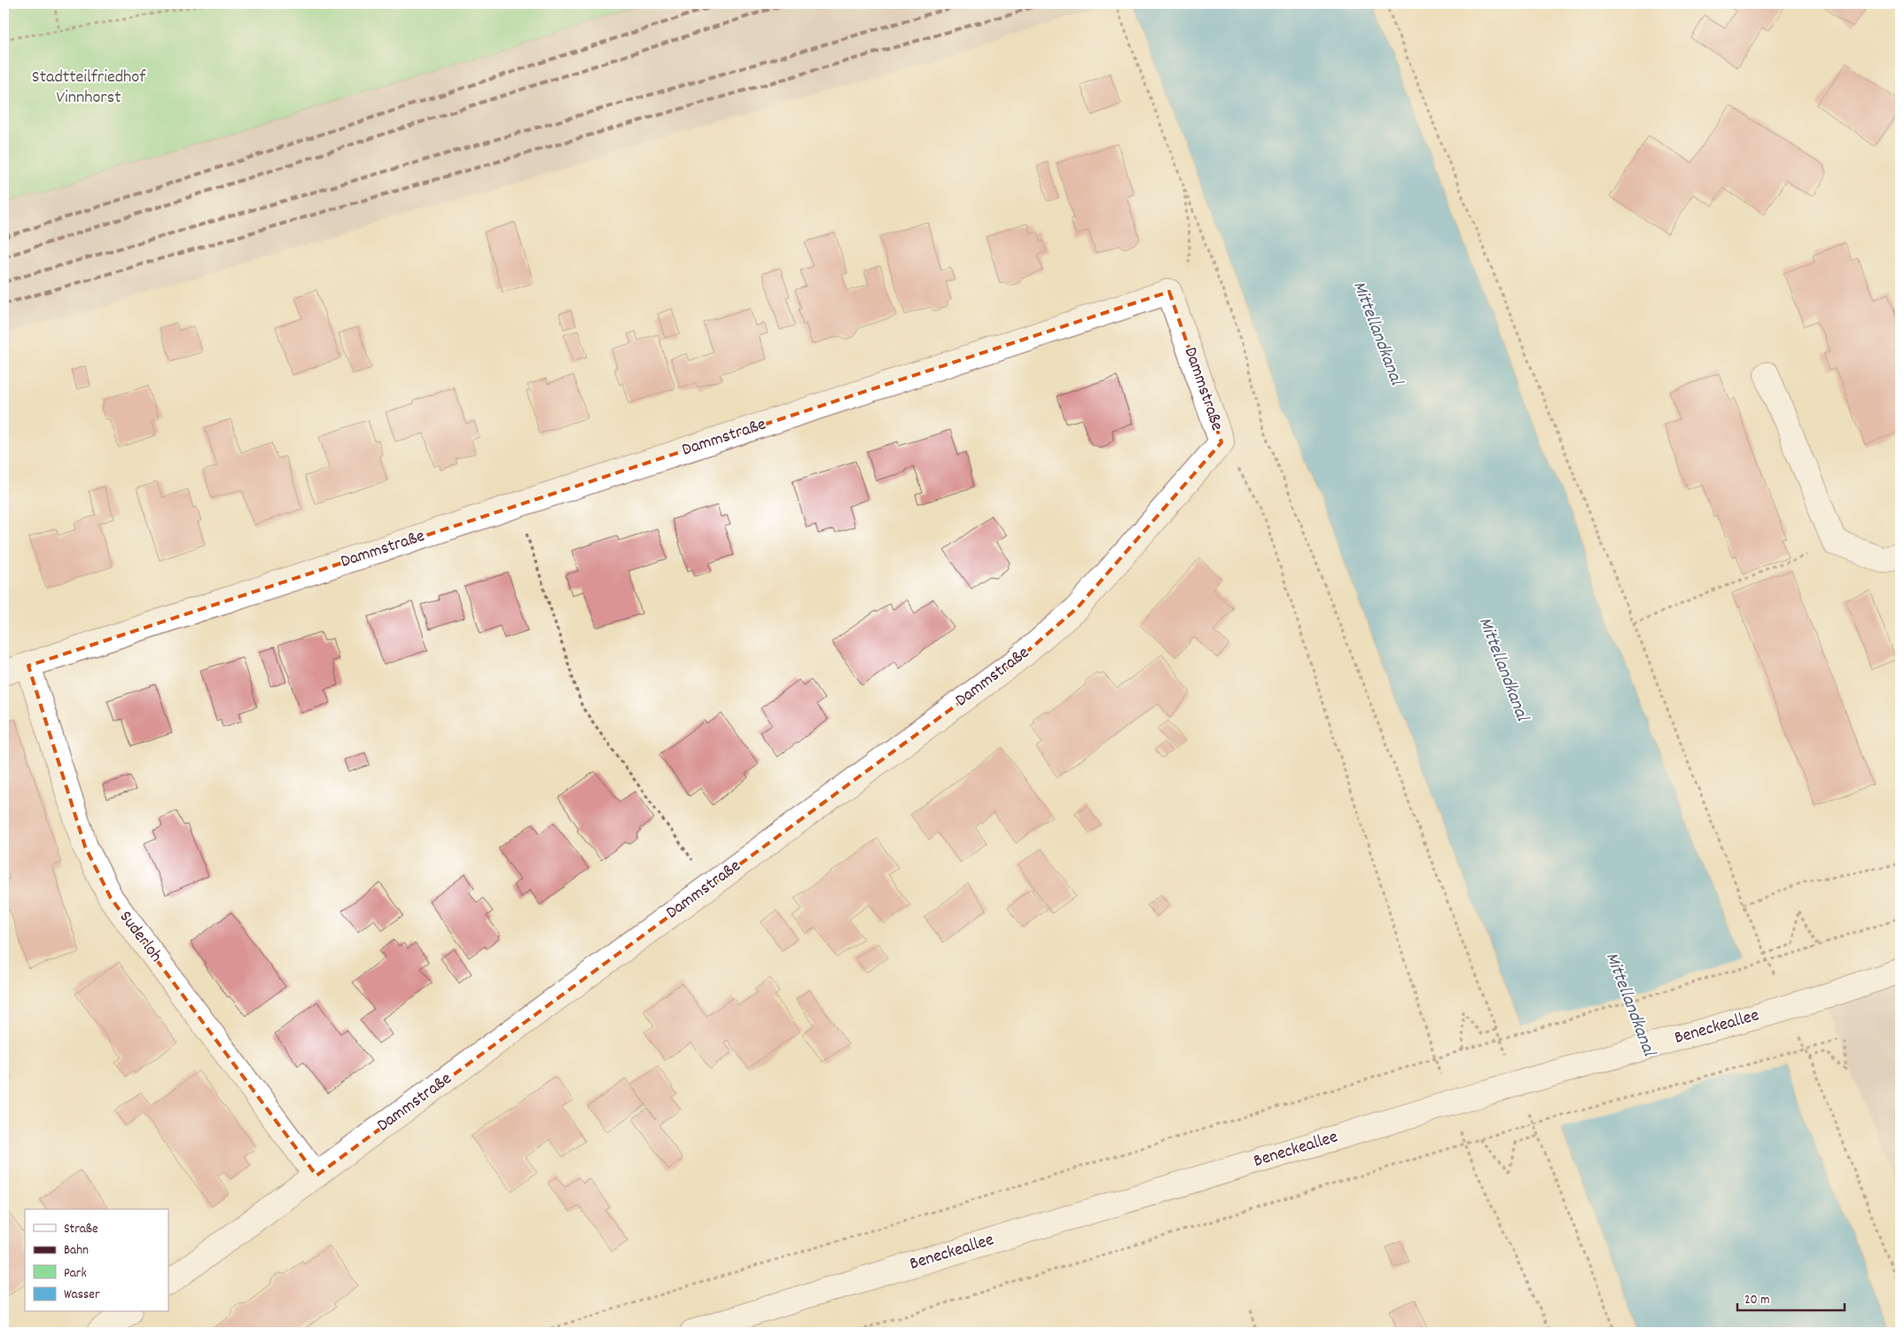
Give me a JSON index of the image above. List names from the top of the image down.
{
  "streets": {
    "street": ["Dammstraße", "Suderloh", "Beneckeallee"]
  },
  "crossings": [
    ["Dammstraße", "Suderloh"]
  ],
  "water": ["Mittellandkanal"],
  "parks": ["Stadtteilfriedhof Vinnhorst"],
  "legend": [
    "Straße",
    "Bahn",
    "Park",
    "Wasser"
  ],
  "scale_bar": "20 m"
}
